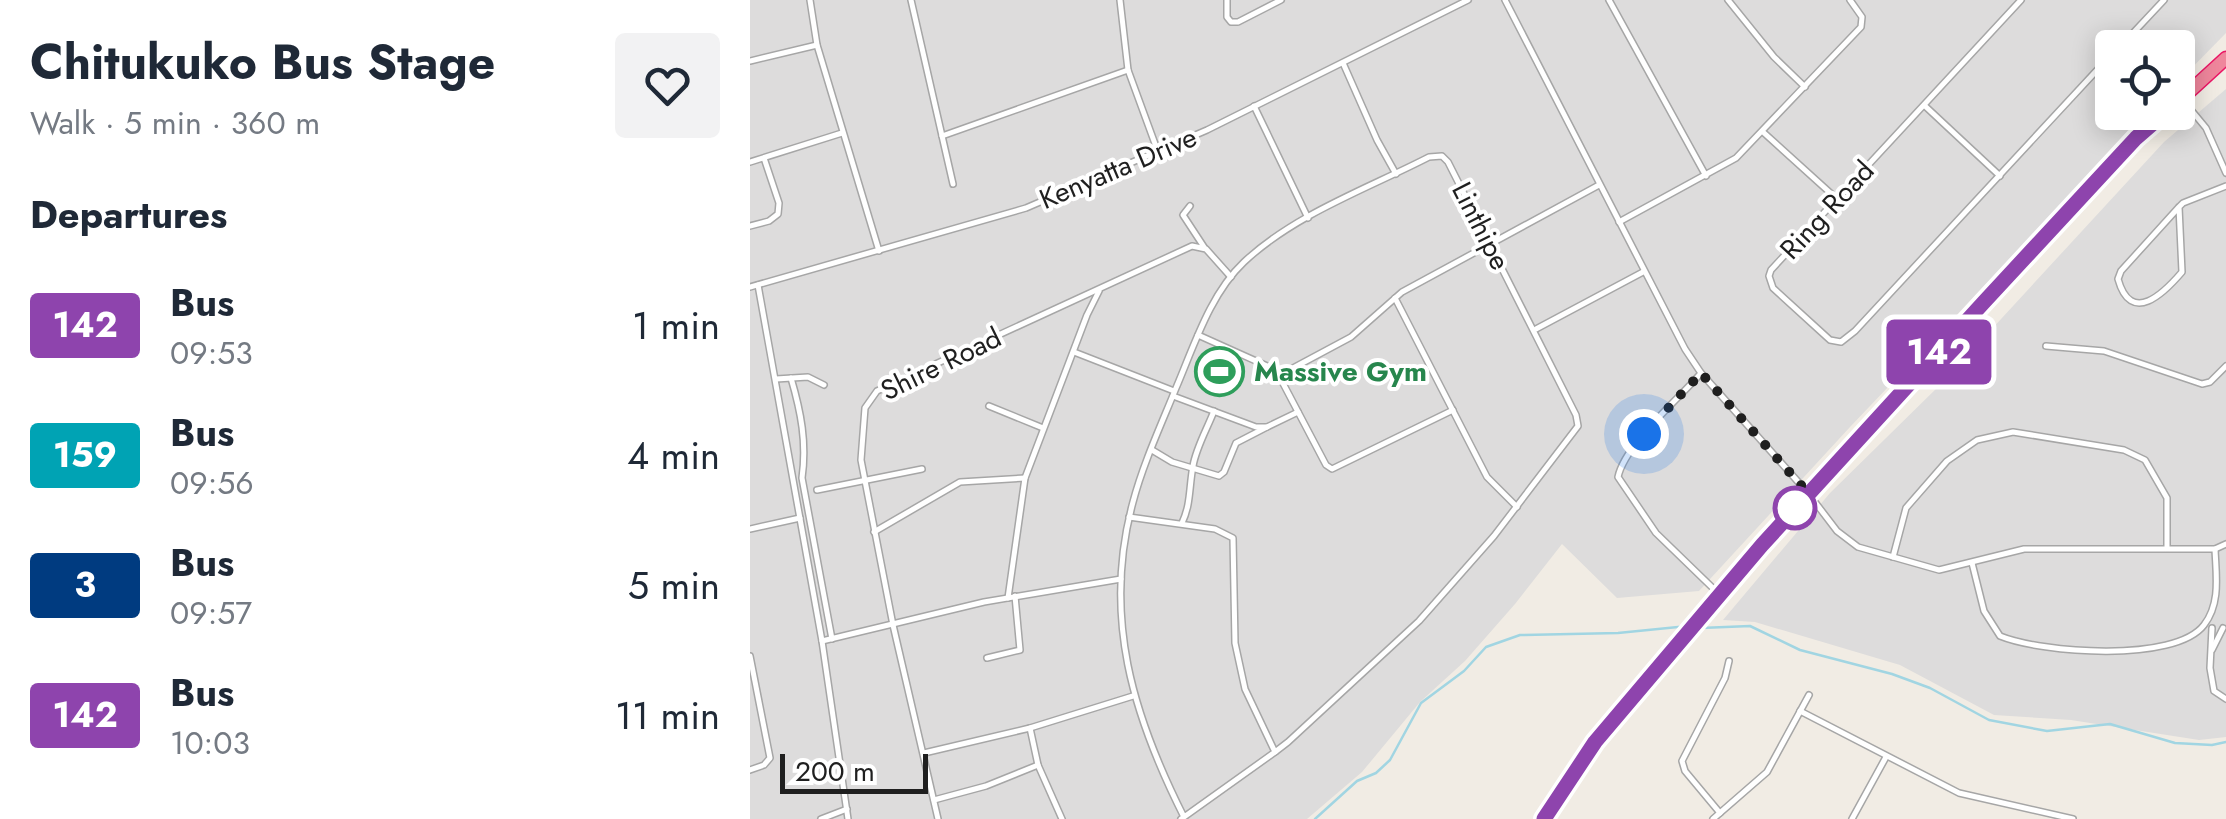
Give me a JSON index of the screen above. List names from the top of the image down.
{
  "streets": {
    "street": [
      "Kenyatta Drive",
      "Ring Road",
      "Linthipe",
      "Shire Road"
    ]
  },
  "places": {
    "sports": ["Massive Gym"]
  },
  "lines": ["bus line 142"],
  "scale_bar": "200 m",
  "page": {
    "heading": [
      ["Chitukuko Bus Stage", "Walk · 5 min · 360 m"],
      "Departures"
    ],
    "on_map": "142",
    "list": [
      {
        "mark": "142",
        "name": "Bus",
        "note": "09:53",
        "value": "1 min"
      },
      {
        "mark": "159",
        "name": "Bus",
        "note": "09:56",
        "value": "4 min"
      },
      {
        "mark": "3",
        "name": "Bus",
        "note": "09:57",
        "value": "5 min"
      },
      {
        "mark": "142",
        "name": "Bus",
        "note": "10:03",
        "value": "11 min"
      }
    ],
    "scale": "200 m"
  }
}
